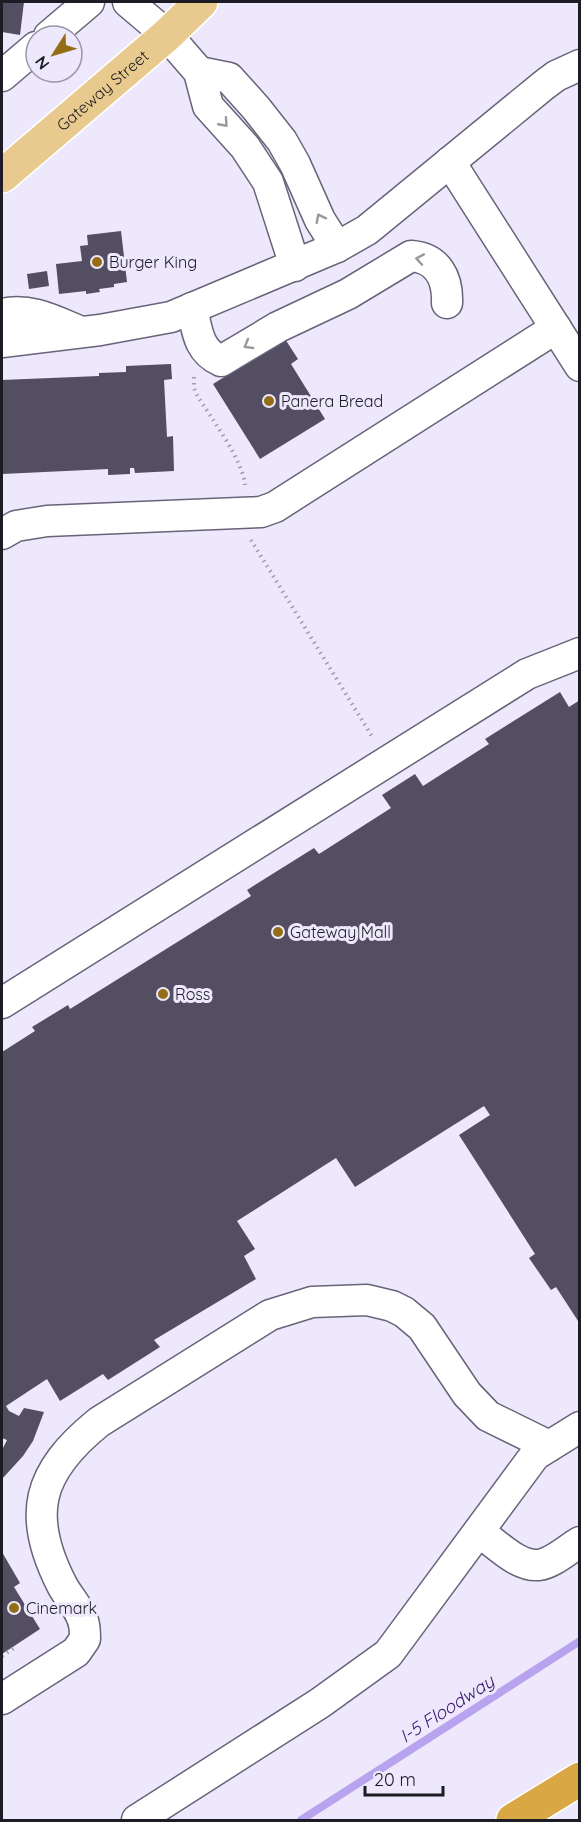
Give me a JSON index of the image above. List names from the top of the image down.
{
  "streets": {
    "main road": ["Gateway Street"]
  },
  "water": ["I-5 Floodway"],
  "places": [
    "Burger King",
    "Panera Bread",
    "Gateway Mall",
    "Ross",
    "Cinemark"
  ],
  "scale_bar": "20 m",
  "north": "bottom left"
}
